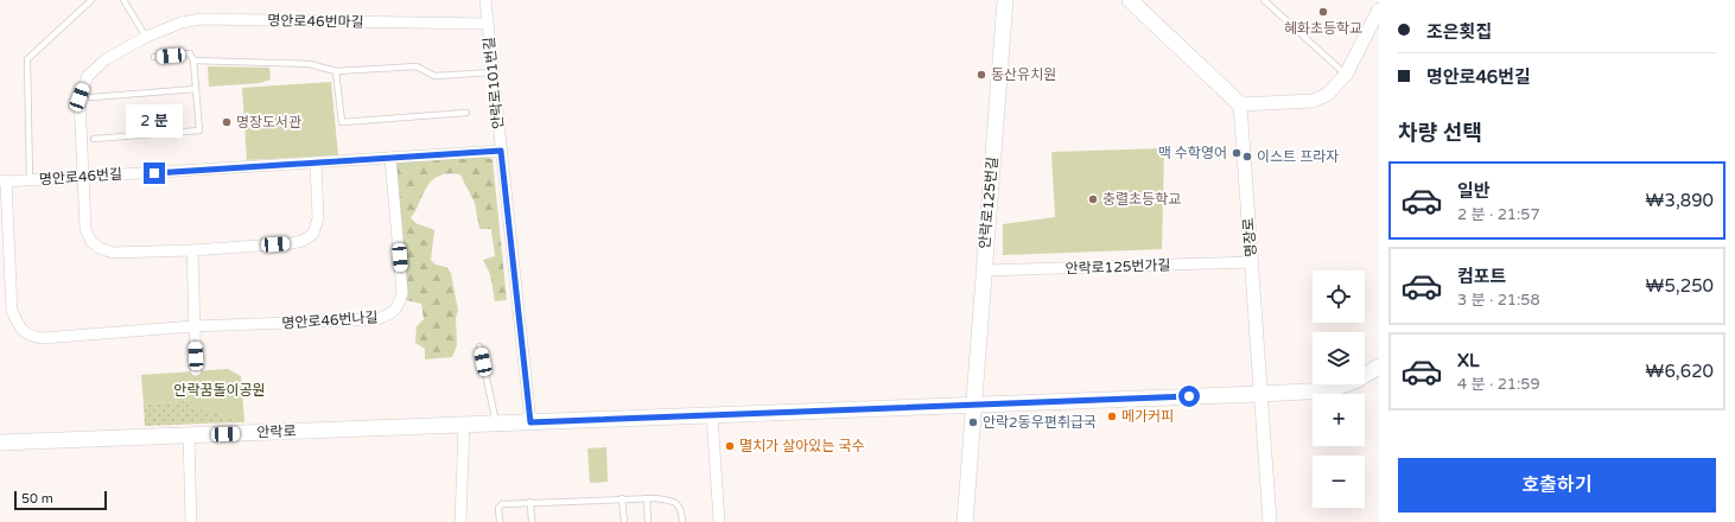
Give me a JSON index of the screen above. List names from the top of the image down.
{
  "streets": {
    "main road": ["안락로125번길", "안락로"],
    "street": [
      "명안로46번마길",
      "안락로101번길",
      "명안로46번길",
      "명장로",
      "안락로125번가길",
      "명안로46번나길"
    ]
  },
  "crossings": [
    ["명안로46번마길", "안락로101번길"],
    ["명안로46번마길", "명안로46번길"],
    ["안락로101번길", "명안로46번길"],
    ["안락로101번길", "안락로"],
    ["명안로46번길", "명안로46번나길"],
    ["안락로125번길", "안락로125번가길"],
    ["안락로125번길", "안락로"],
    ["명장로", "안락로125번가길"],
    ["명장로", "안락로"]
  ],
  "parks": ["안락꿈돌이공원"],
  "places": [
    "혜화초등학교",
    "동산유치원",
    "명장도서관",
    "맥 수학영어",
    "이스트 프라자",
    "충렬초등학교",
    "메가커피",
    "안락2동우편취급국",
    "멸치가 살아있는 국수"
  ],
  "scale_bar": "50 m",
  "page": {
    "banner": ["조은횟집", "명안로46번길"],
    "bubble": "2 분",
    "heading": "차량 선택",
    "list": [
      {
        "name": "일반",
        "note": "2 분 · 21:57",
        "value": "₩3,890"
      },
      {
        "name": "컴포트",
        "note": "3 분 · 21:58",
        "value": "₩5,250"
      },
      {
        "name": "XL",
        "note": "4 분 · 21:59",
        "value": "₩6,620"
      }
    ],
    "map_buttons": ["+", "−"],
    "buttons": "호출하기",
    "scale": "50 m"
  }
}
